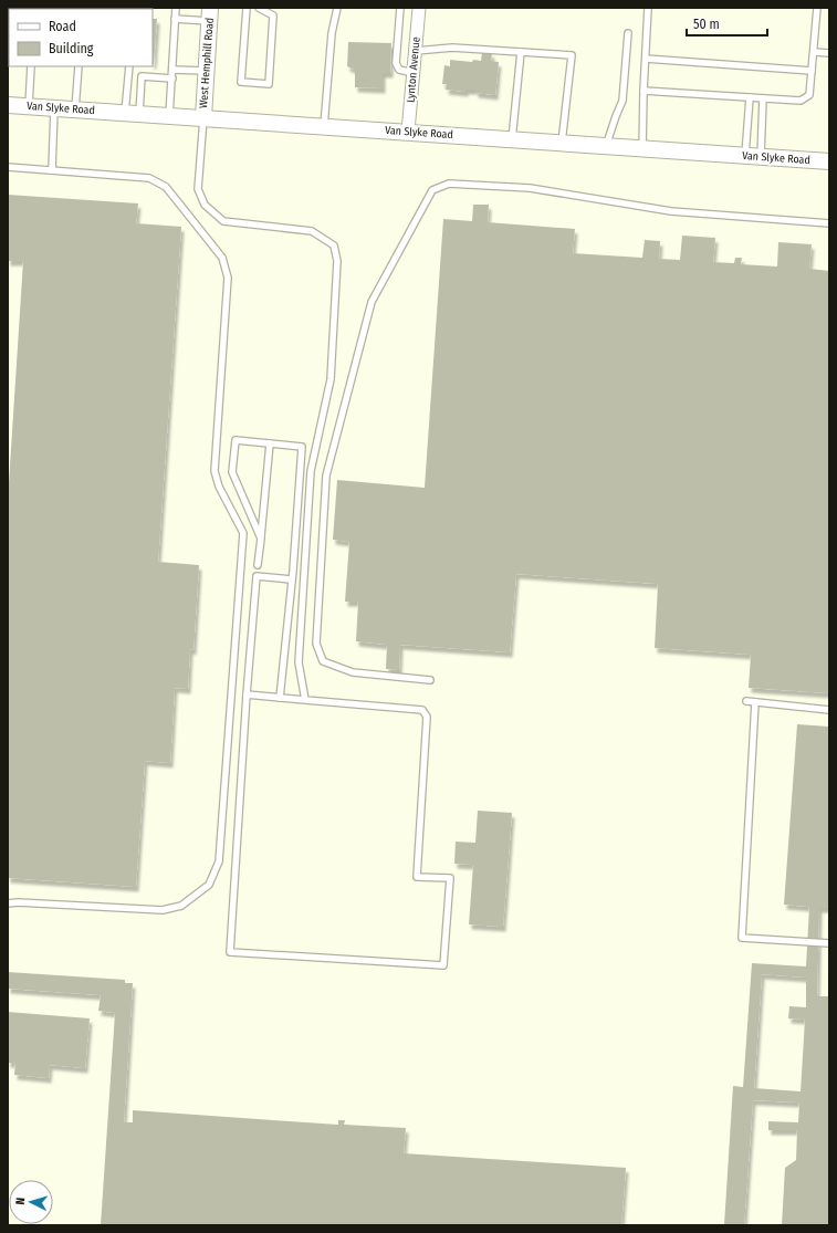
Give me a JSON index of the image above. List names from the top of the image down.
{
  "streets": {
    "street": ["West Hemphill Road", "Lynton Avenue", "Van Slyke Road"]
  },
  "crossings": [
    ["West Hemphill Road", "Van Slyke Road"],
    ["Lynton Avenue", "Van Slyke Road"]
  ],
  "legend": ["Road", "Building"],
  "scale_bar": "50 m",
  "north": "left"
}
